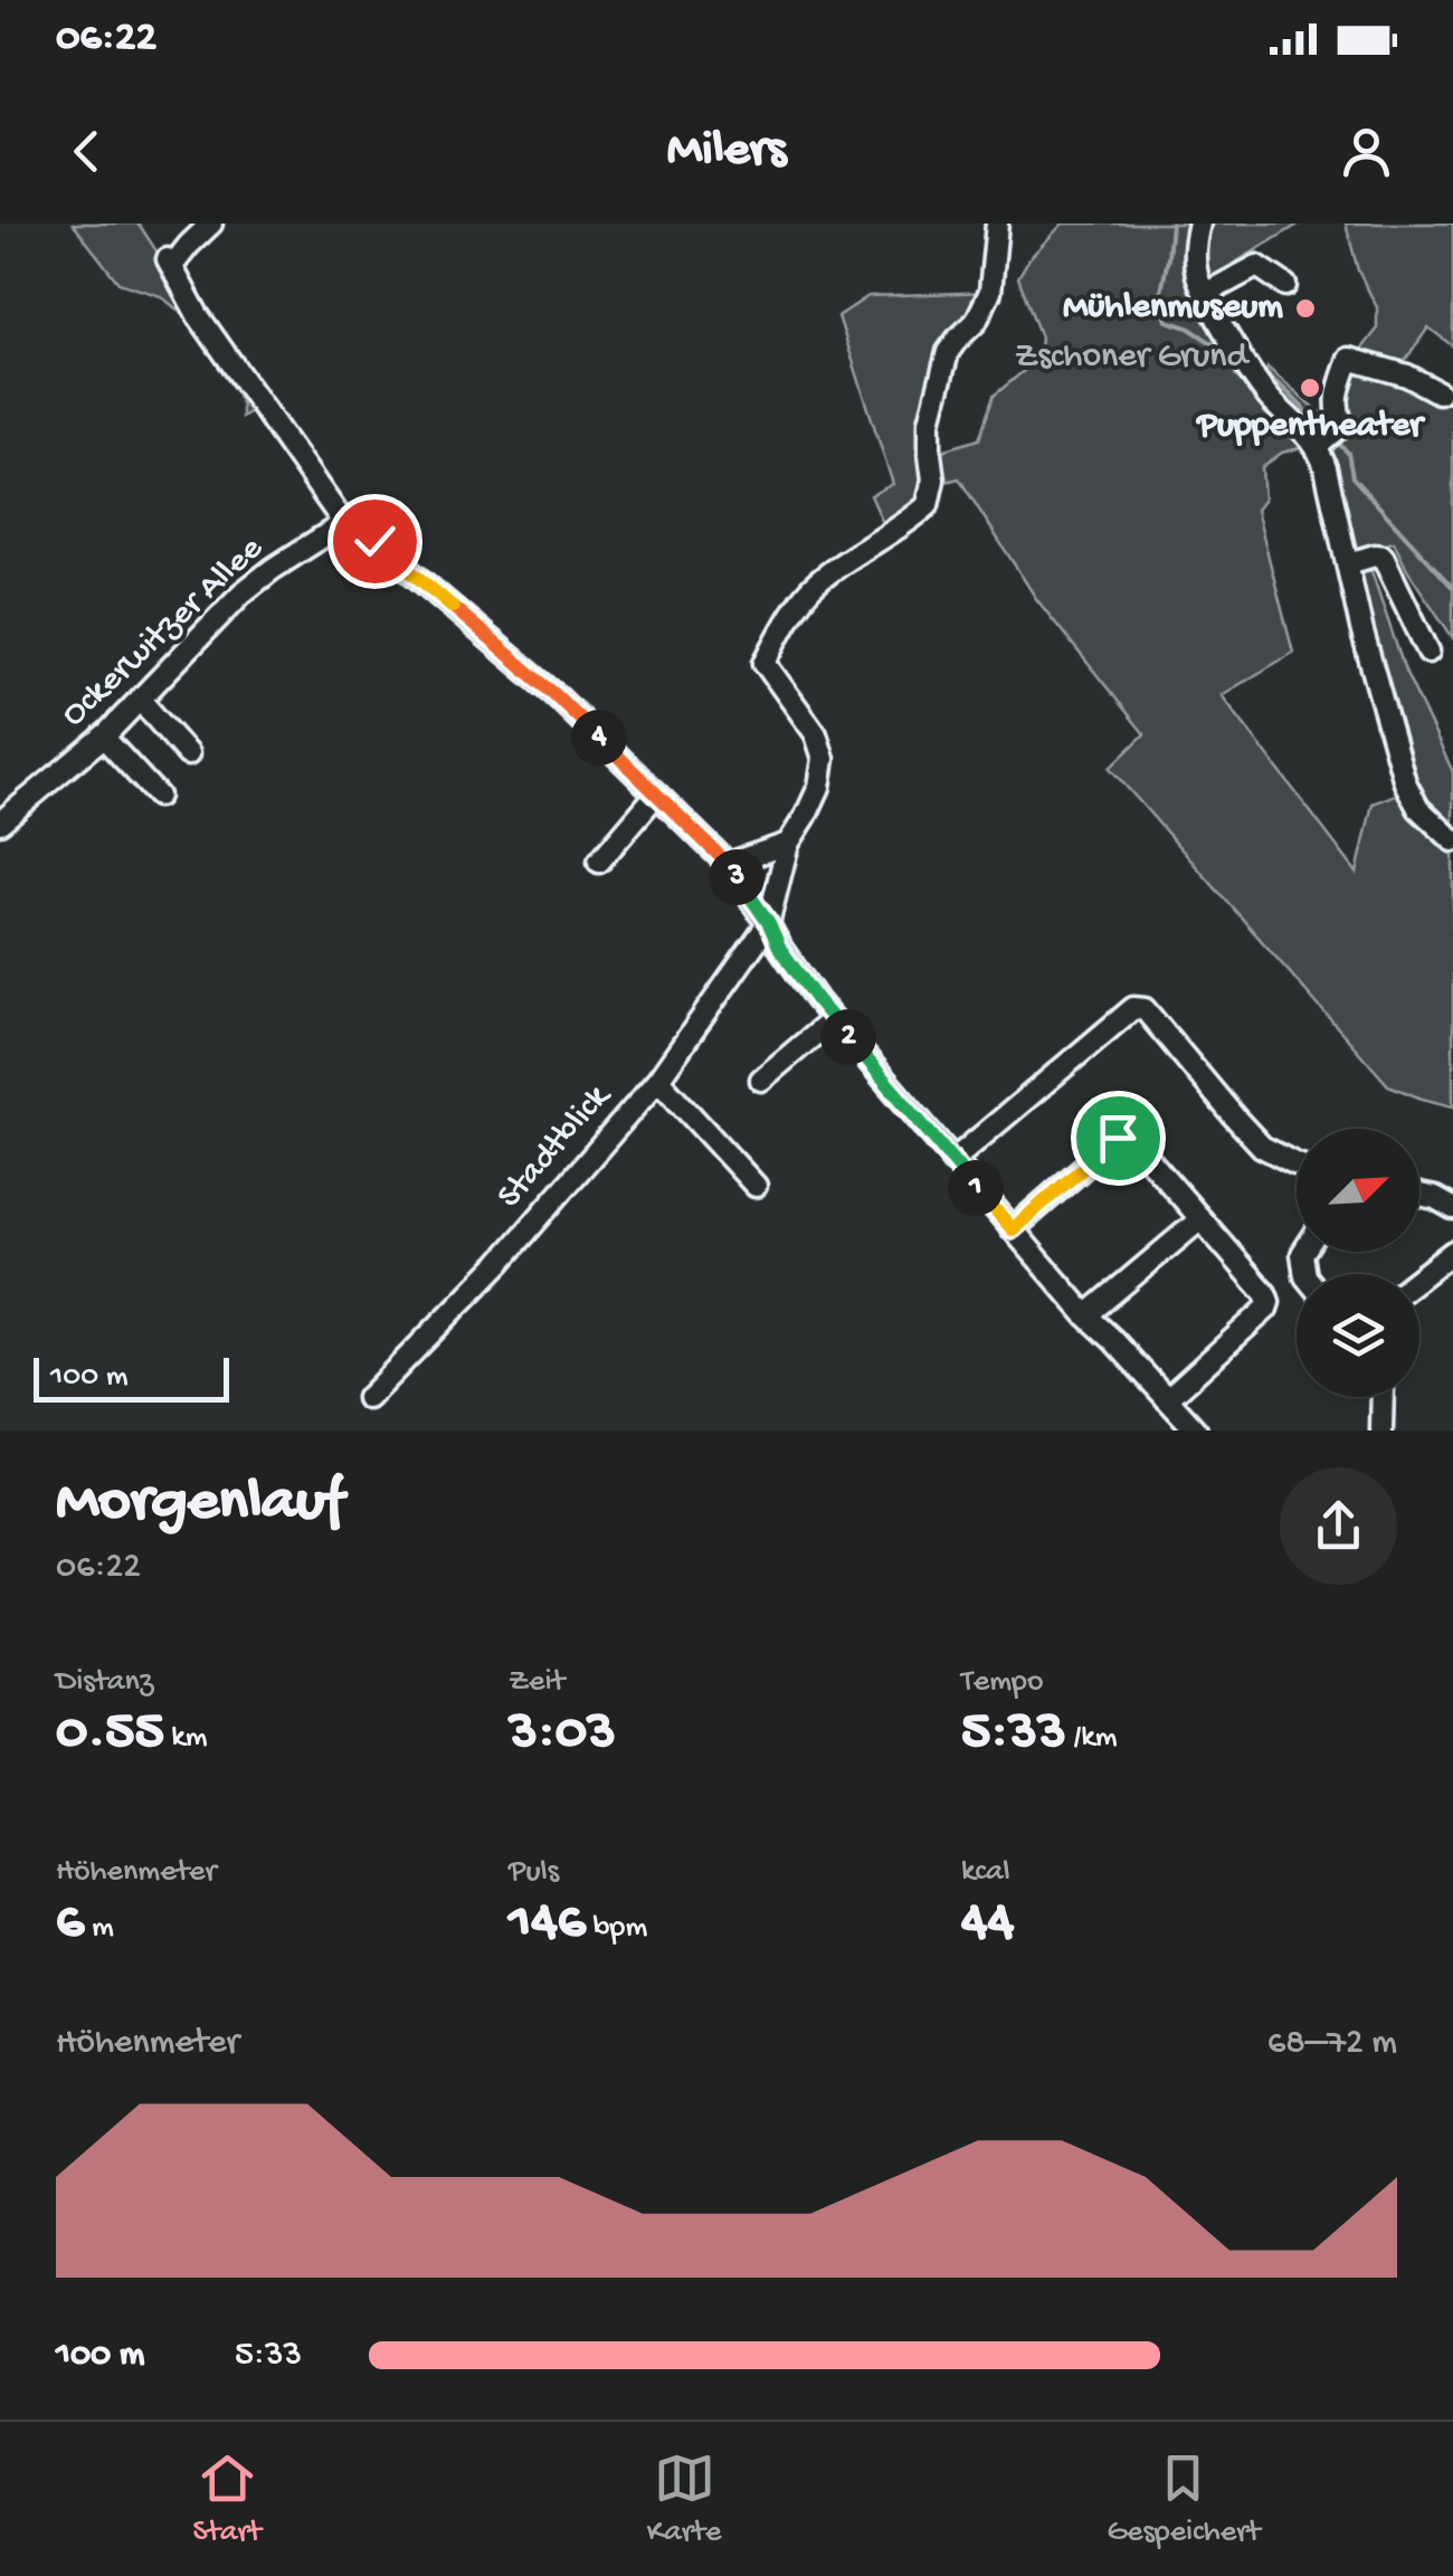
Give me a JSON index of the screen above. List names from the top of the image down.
{
  "streets": {
    "street": ["Ockerwitzer Allee", "Stadtblick"]
  },
  "parks": ["Zschoner Grund"],
  "places": ["Mühlenmuseum", "Puppentheater"],
  "scale_bar": "100 m",
  "north": "top right",
  "page": {
    "status": "06:22",
    "header": "Milers",
    "pins": [
      "4",
      "3",
      "2",
      "1"
    ],
    "scale": "100 m",
    "heading": ["Morgenlauf", "06:22"],
    "stats": [
      ["Distanz", "0.55 km"],
      ["Zeit", "3:03"],
      ["Tempo", "5:33 /km"],
      ["Höhenmeter", "6 m"],
      ["Puls", "146 bpm"],
      ["kcal", "44"]
    ],
    "chart": ["Höhenmeter", "68–72 m"],
    "list": [
      {
        "name": "100 m",
        "note": "5:33"
      }
    ],
    "tabs": ["Start", "Karte", "Gespeichert"]
  }
}
